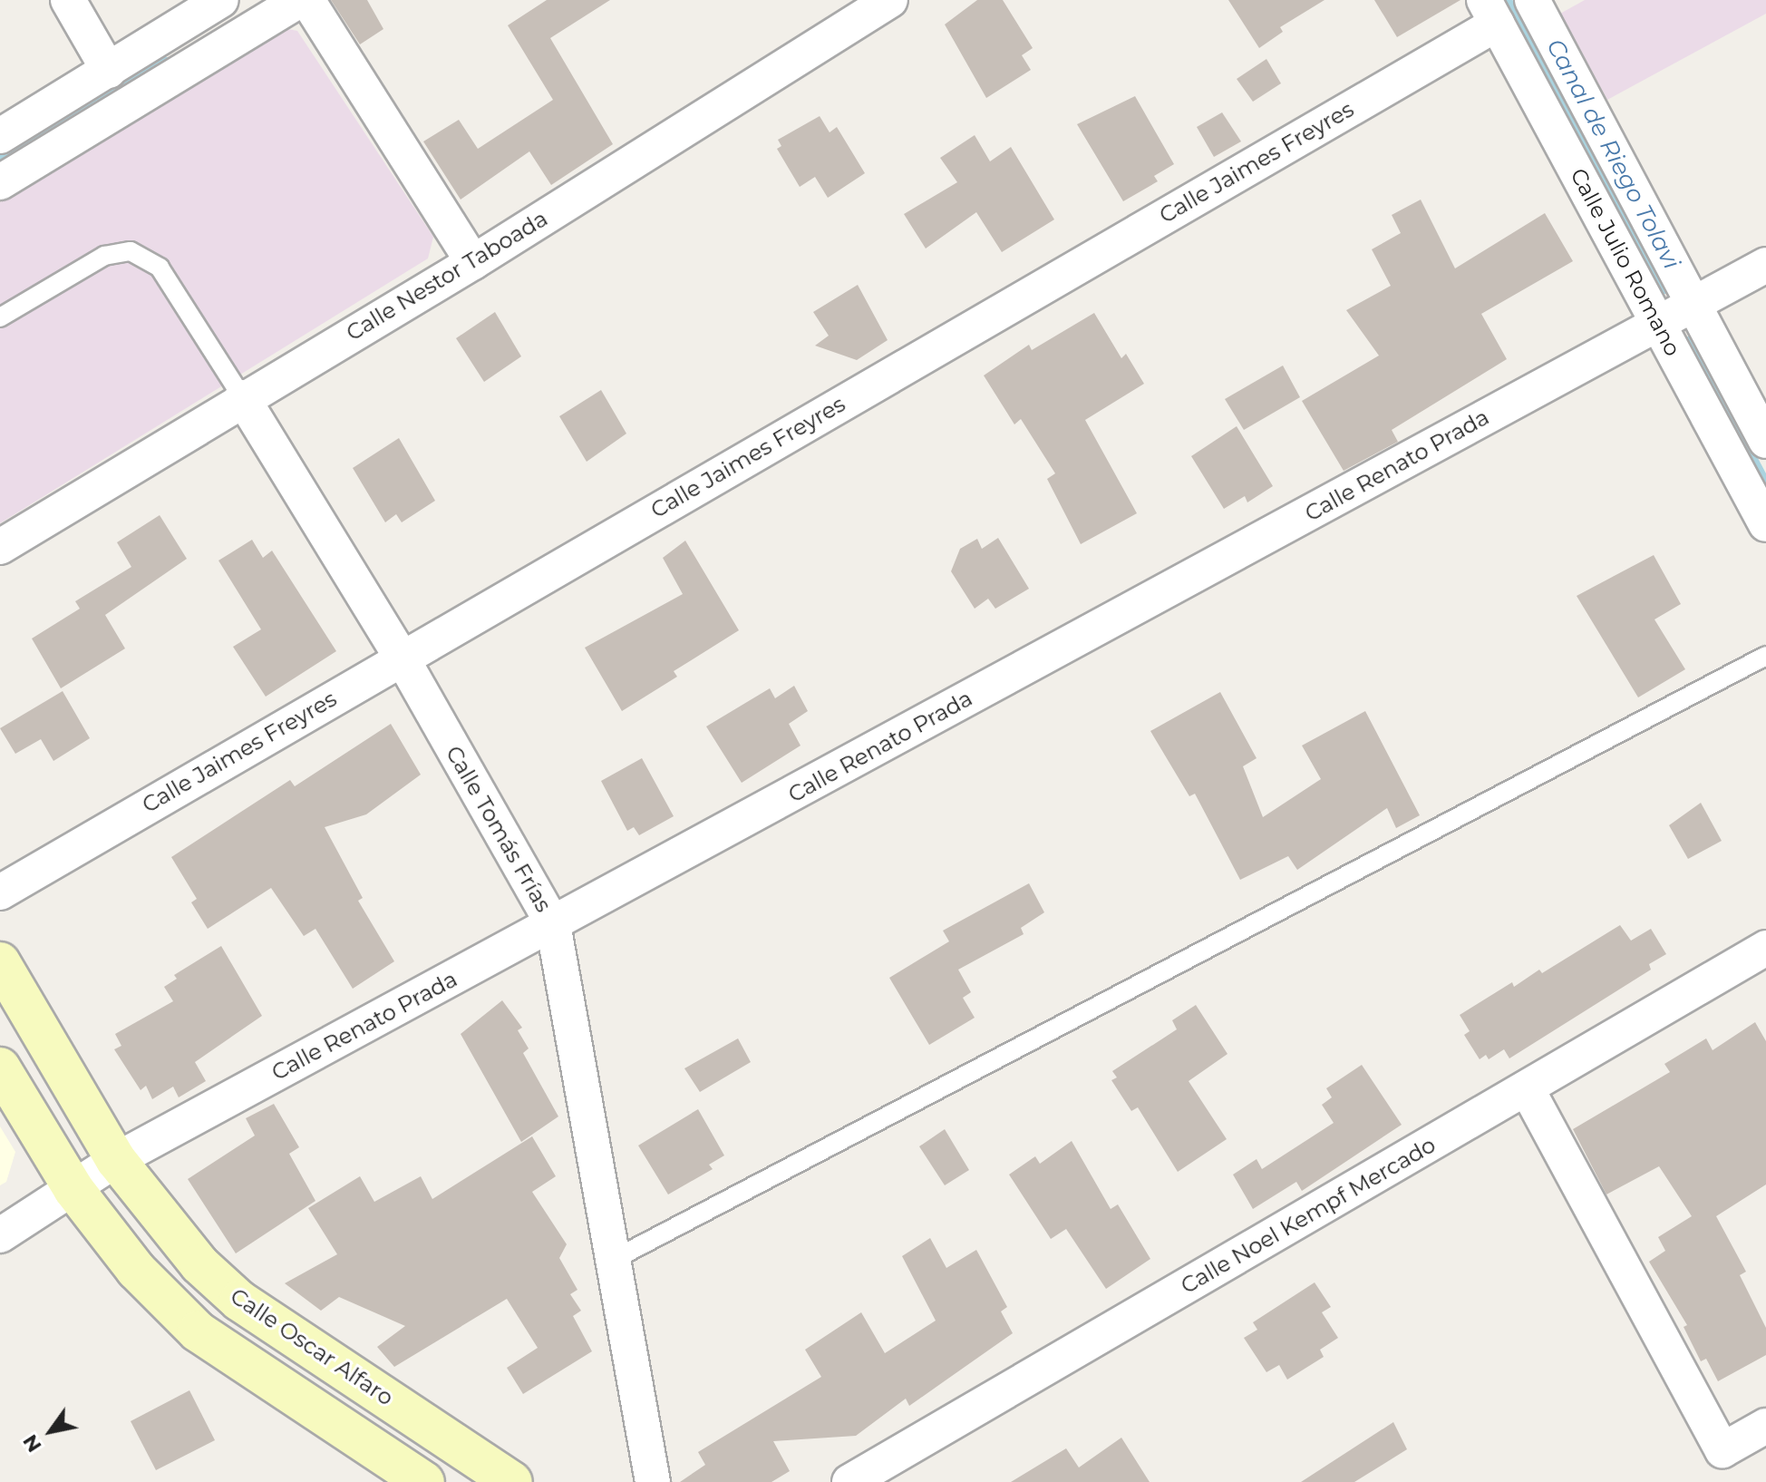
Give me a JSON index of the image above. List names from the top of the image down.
{
  "streets": {
    "main road": ["Calle Oscar Alfaro"],
    "street": [
      "Calle Jaimes Freyres",
      "Calle Julio Romano",
      "Calle Nestor Taboada",
      "Calle Renato Prada",
      "Calle Tomás Frías",
      "Calle Noel Kempf Mercado"
    ]
  },
  "crossings": [
    ["Calle Jaimes Freyres", "Calle Julio Romano"],
    ["Calle Jaimes Freyres", "Calle Tomás Frías"],
    ["Calle Julio Romano", "Calle Renato Prada"],
    ["Calle Nestor Taboada", "Calle Tomás Frías"],
    ["Calle Renato Prada", "Calle Tomás Frías"],
    ["Calle Renato Prada", "Calle Oscar Alfaro"]
  ],
  "water": ["Canal de Riego Tolavi"],
  "north": "bottom left"
}
